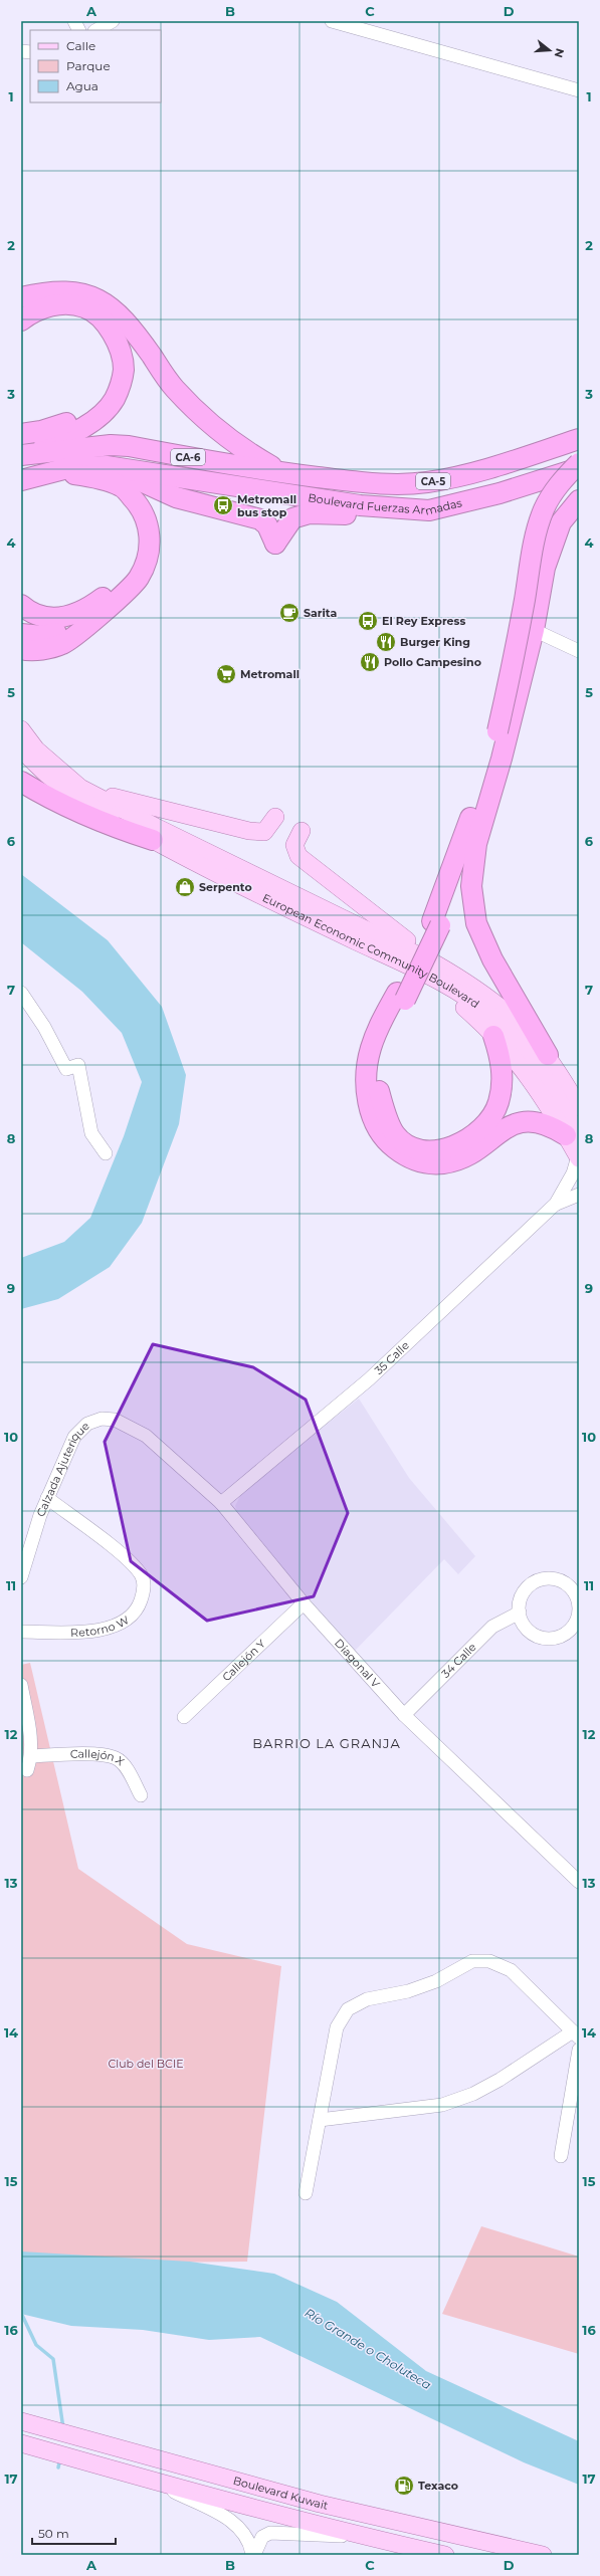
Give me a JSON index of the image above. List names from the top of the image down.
{
  "streets": {
    "highway": ["CA-6", "CA-5", "Boulevard Fuerzas Armadas"],
    "main road": ["European Economic Community Boulevard", "Boulevard Kuwait"],
    "street": [
      "35 Calle",
      "Calzada Ajuterique",
      "Retorno W",
      "Callejón Y",
      "34 Calle",
      "Diagonal V",
      "Callejón X"
    ]
  },
  "crossings": [
    ["35 Calle", "Diagonal V"],
    ["Calzada Ajuterique", "Retorno W"],
    ["Calzada Ajuterique", "Diagonal V"],
    ["Callejón Y", "Diagonal V"],
    ["34 Calle", "Diagonal V"]
  ],
  "districts": ["BARRIO LA GRANJA"],
  "water": ["Río Grande o Choluteca"],
  "parks": ["Club del BCIE"],
  "places": {
    "bus stop": ["Metromall bus stop", "El Rey Express"],
    "cafe": ["Sarita"],
    "restaurant": ["Burger King", "Pollo Campesino"],
    "supermarket": ["Metromall"],
    "shop": ["Serpento"],
    "fuel station": ["Texaco"]
  },
  "legend": ["Calle", "Parque", "Agua"],
  "scale_bar": "50 m",
  "north": "right",
  "grid": {
    "columns": [
      "A",
      "B",
      "C",
      "D"
    ],
    "rows": [
      "1",
      "2",
      "3",
      "4",
      "5",
      "6",
      "7",
      "8",
      "9",
      "10",
      "11",
      "12",
      "13",
      "14",
      "15",
      "16",
      "17"
    ]
  }
}
